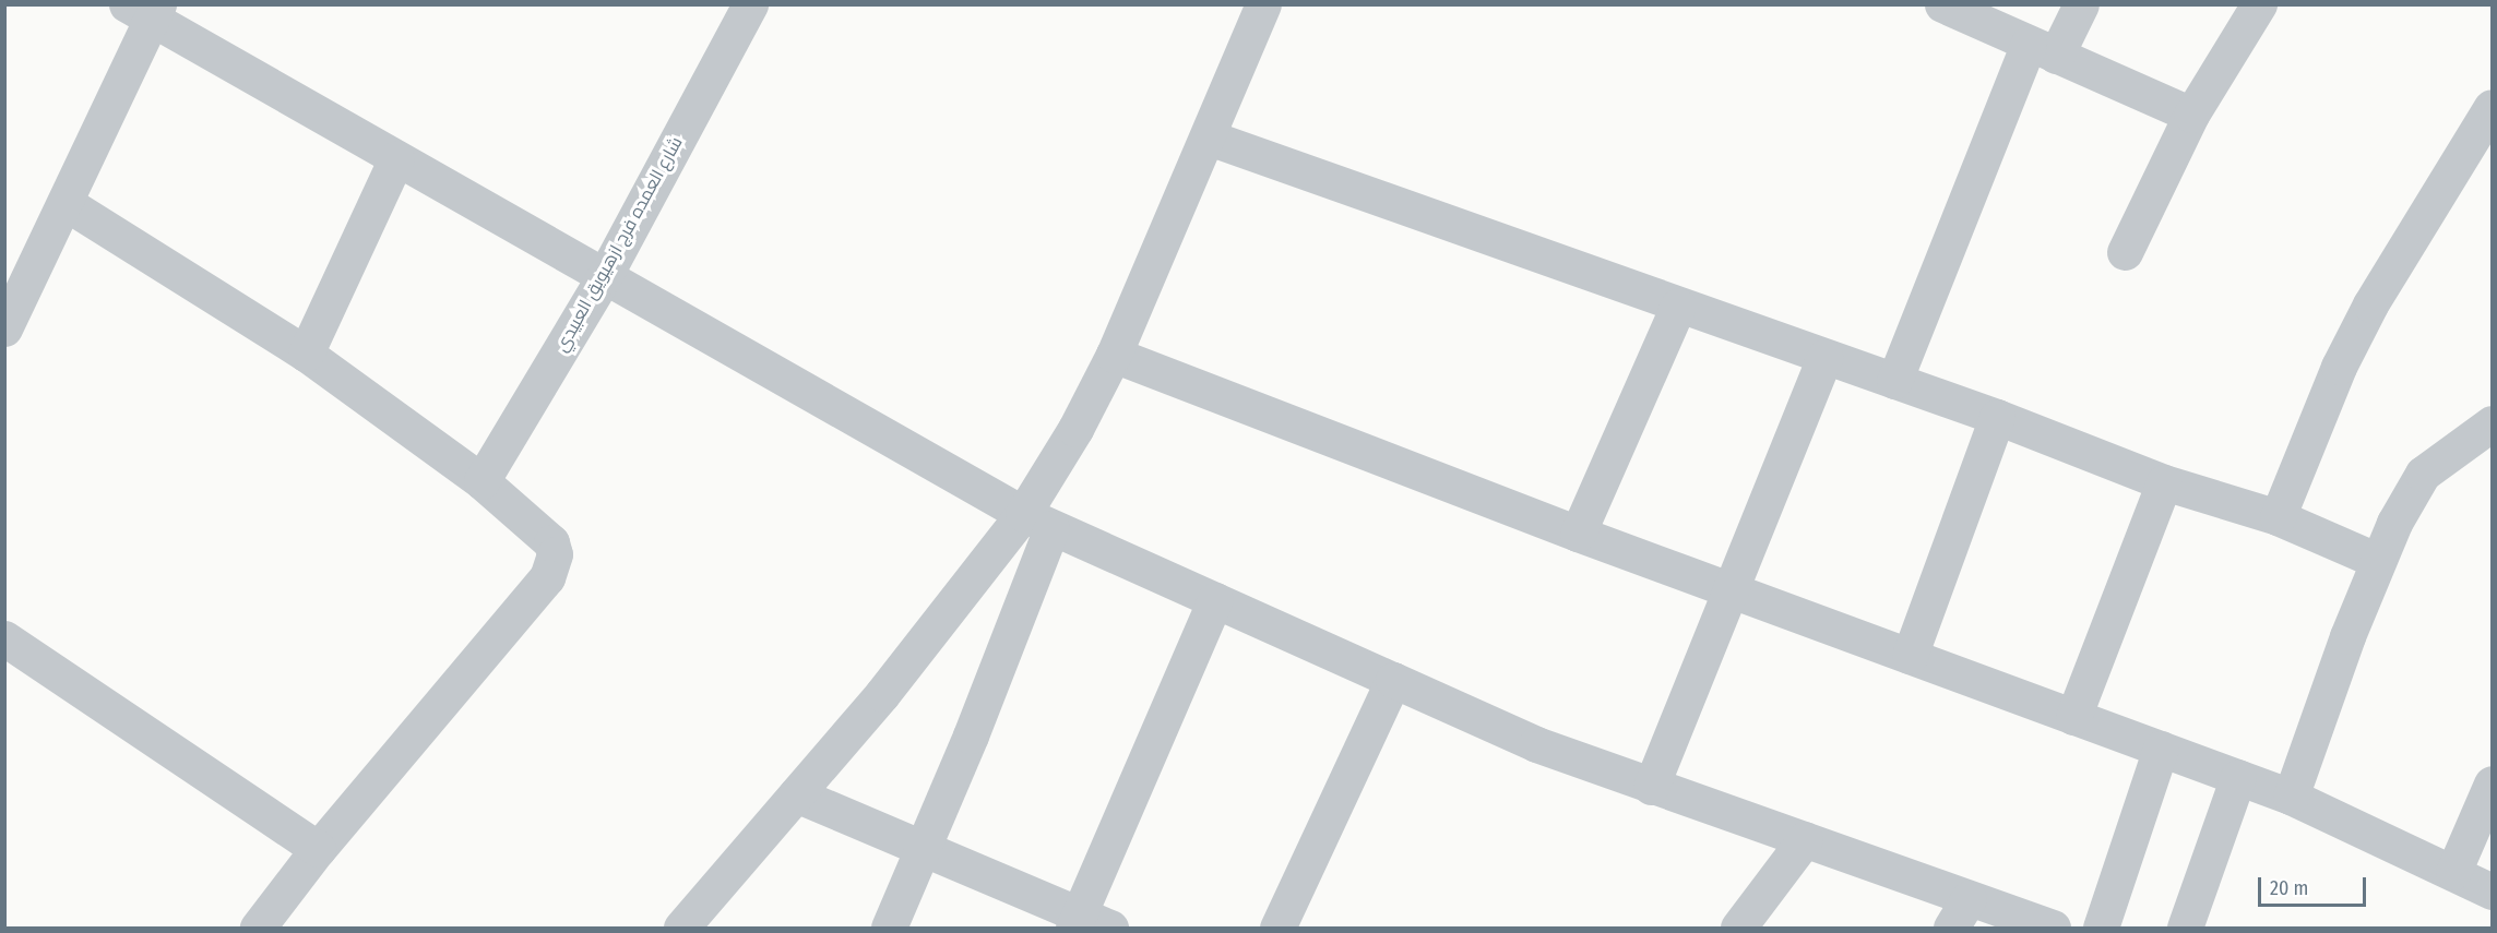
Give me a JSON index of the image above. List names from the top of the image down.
{
  "streets": {
    "street": ["شارع العمده فرج ازهيويق العبيدي"]
  },
  "scale_bar": "20 m"
}
